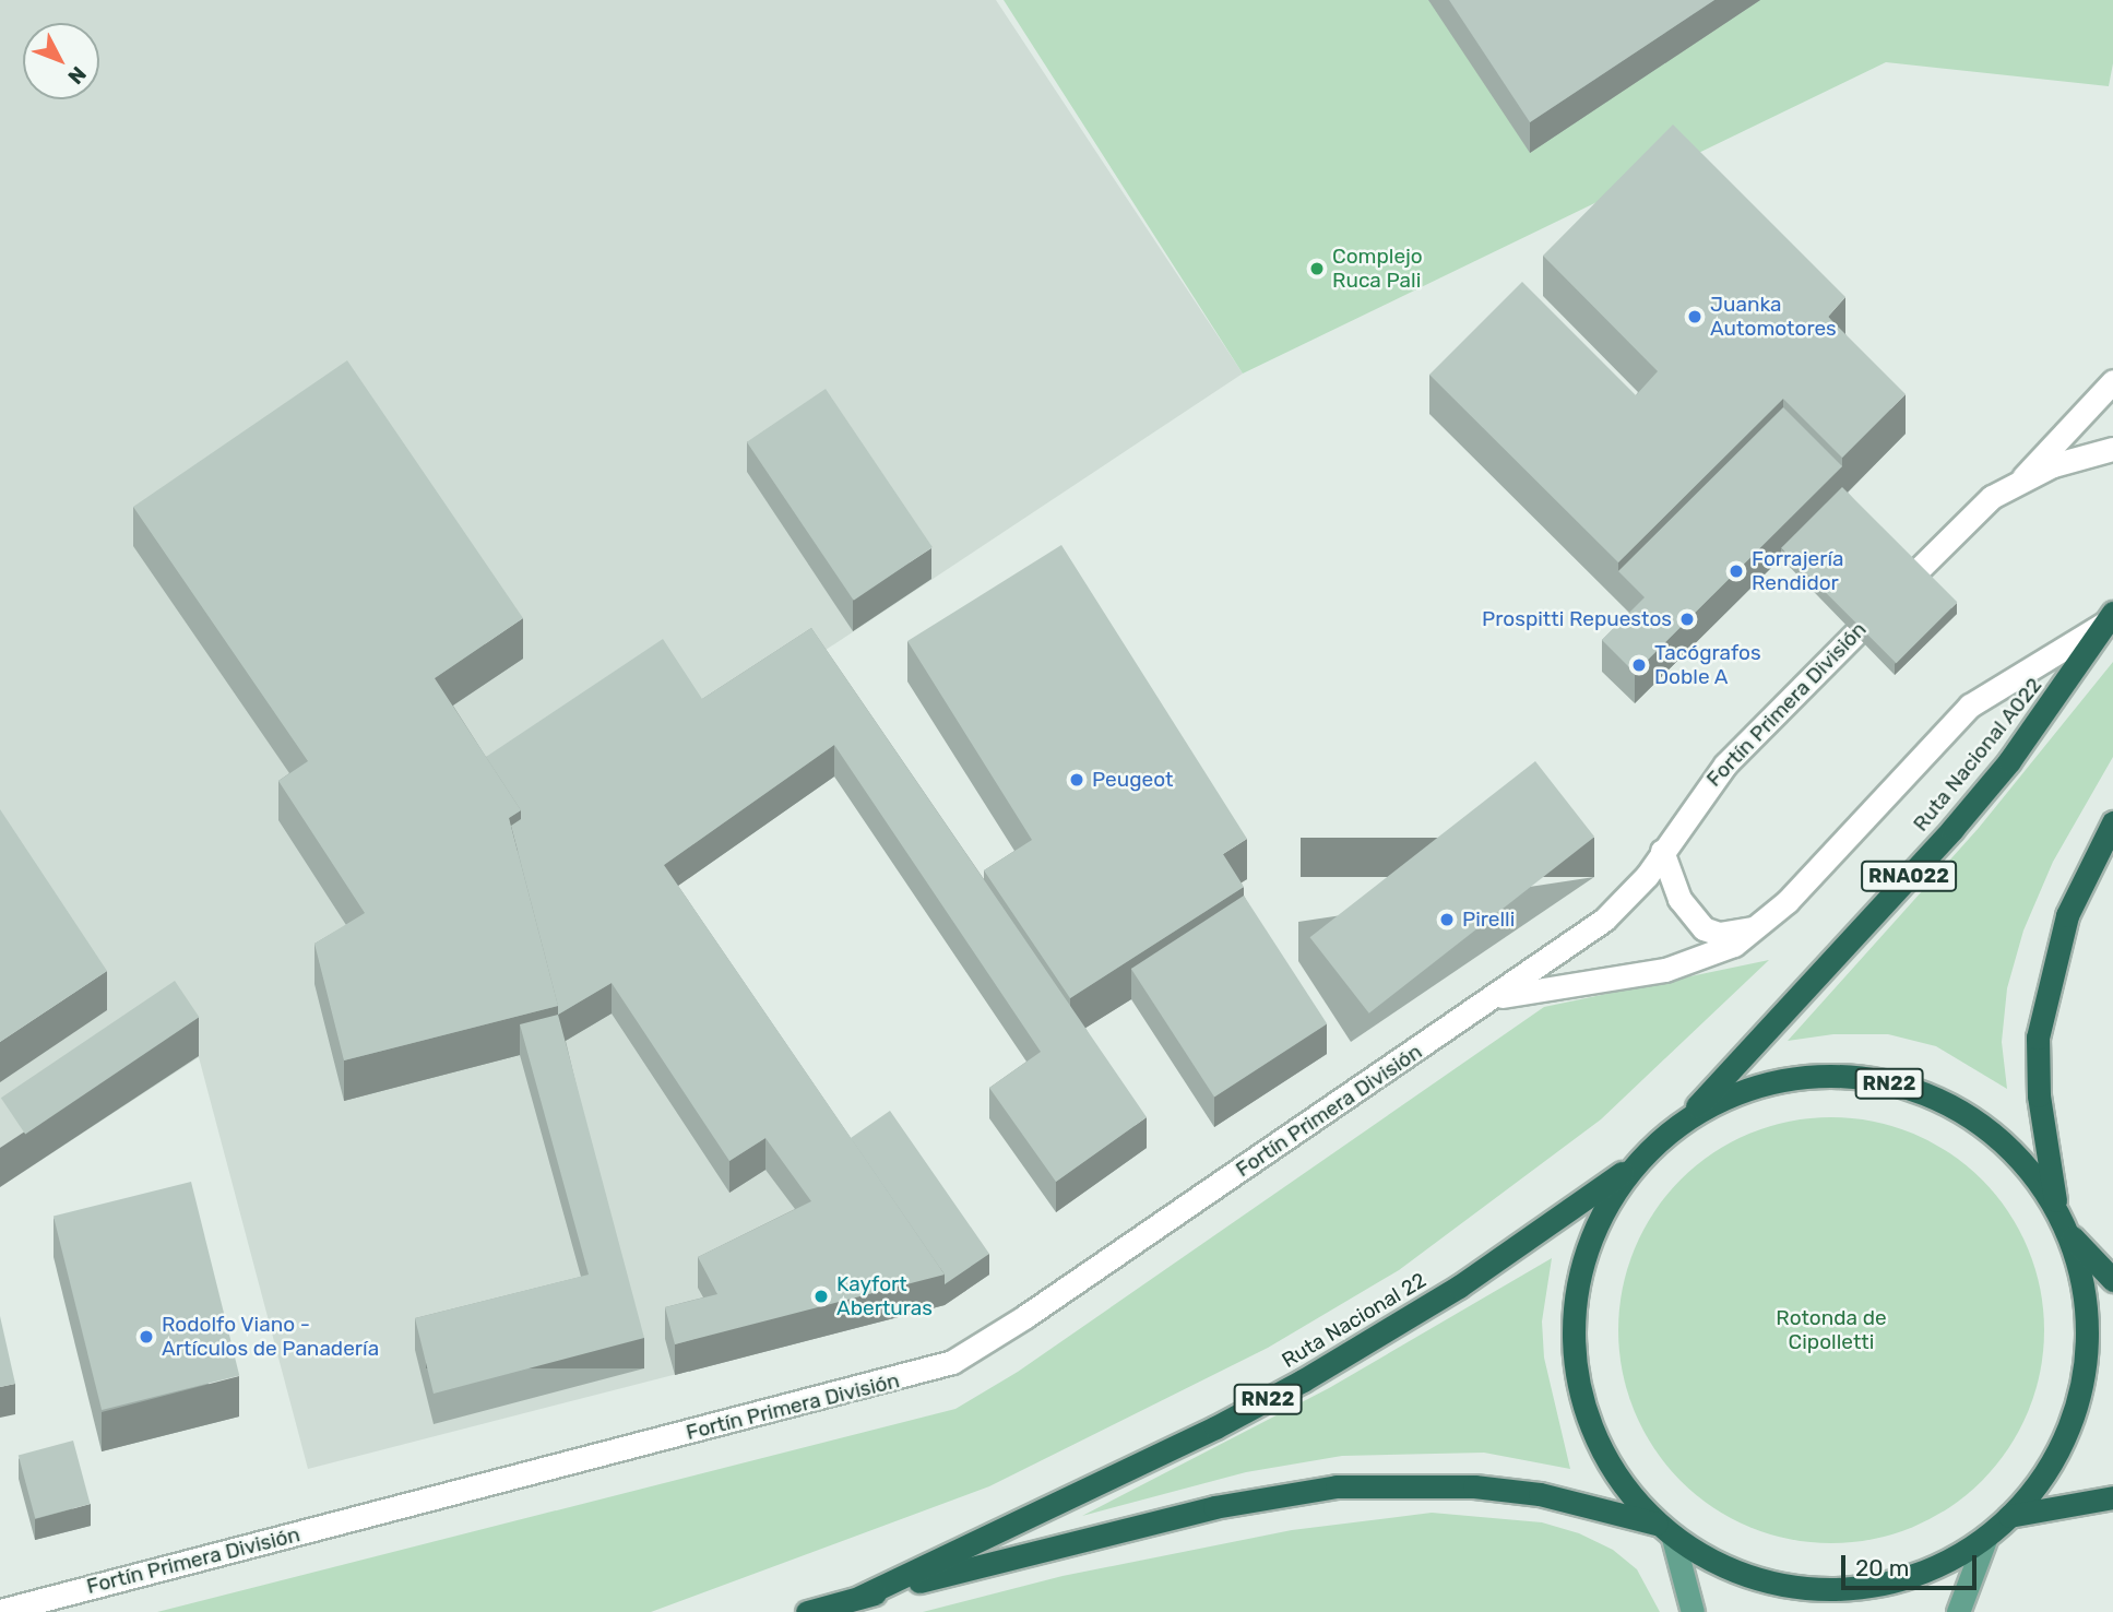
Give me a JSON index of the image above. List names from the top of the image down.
{
  "streets": {
    "highway": [
      "Ruta Nacional A022",
      "RNA022",
      "RN22",
      "Ruta Nacional 22"
    ],
    "street": ["Fortín Primera División"]
  },
  "crossings": [
    ["Fortín Primera División", "Ruta Nacional A022"],
    ["Ruta Nacional A022", "RN22"],
    ["RN22", "Ruta Nacional 22"]
  ],
  "parks": ["Rotonda de Cipolletti"],
  "places": [
    "Complejo Ruca Pali",
    "Juanka Automotores",
    "Forrajería Rendidor",
    "Prospitti Repuestos",
    "Tacógrafos Doble A",
    "Peugeot",
    "Pirelli",
    "Kayfort Aberturas",
    "Rodolfo Viano - Artículos de Panadería"
  ],
  "scale_bar": "20 m",
  "north": "bottom right"
}
